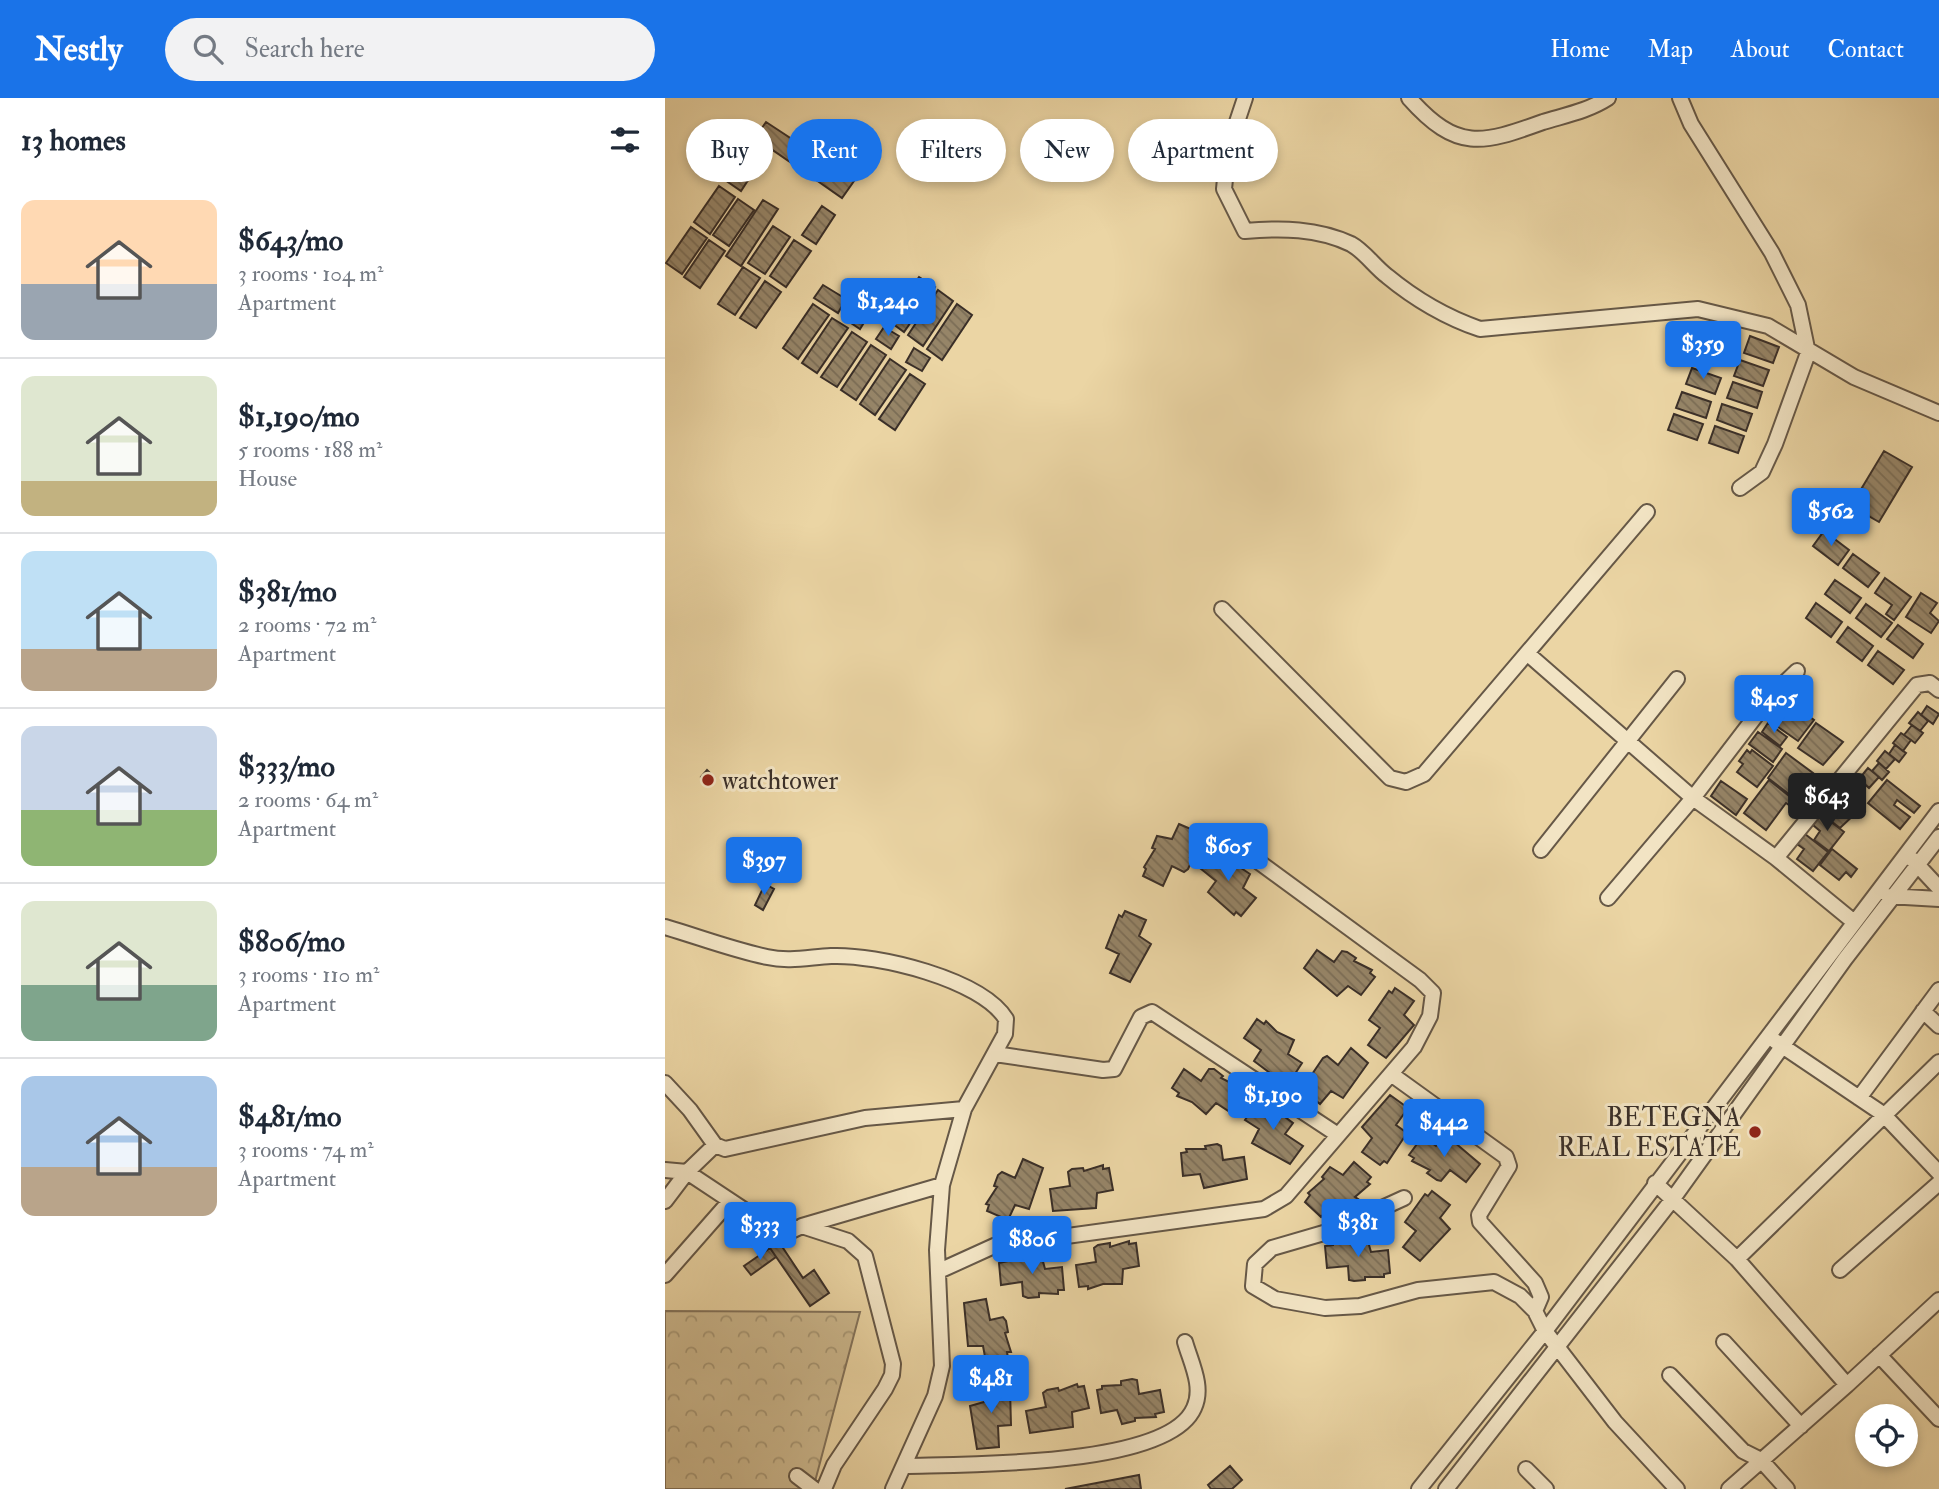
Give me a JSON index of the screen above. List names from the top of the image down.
{
  "places": ["watchtower", "BETEGNA REAL ESTATE"],
  "page": {
    "header": "Nestly",
    "search": "Search here",
    "nav": [
      "Home",
      "Map",
      "About",
      "Contact"
    ],
    "heading": "13 homes",
    "chip": [
      "Buy",
      "Rent",
      "Filters",
      "New",
      "Apartment"
    ],
    "list": [
      {
        "name": "$643/mo",
        "note": "3 rooms · 104 m² · Apartment"
      },
      {
        "name": "$1,190/mo",
        "note": "5 rooms · 188 m² · House"
      },
      {
        "name": "$381/mo",
        "note": "2 rooms · 72 m² · Apartment"
      },
      {
        "name": "$333/mo",
        "note": "2 rooms · 64 m² · Apartment"
      },
      {
        "name": "$806/mo",
        "note": "3 rooms · 110 m² · Apartment"
      },
      {
        "name": "$481/mo",
        "note": "3 rooms · 74 m² · Apartment"
      }
    ],
    "price": [
      "$1,240",
      "$359",
      "$562",
      "$405",
      "$643",
      "$605",
      "$397",
      "$1,190",
      "$442",
      "$381",
      "$333",
      "$806",
      "$481"
    ]
  }
}
